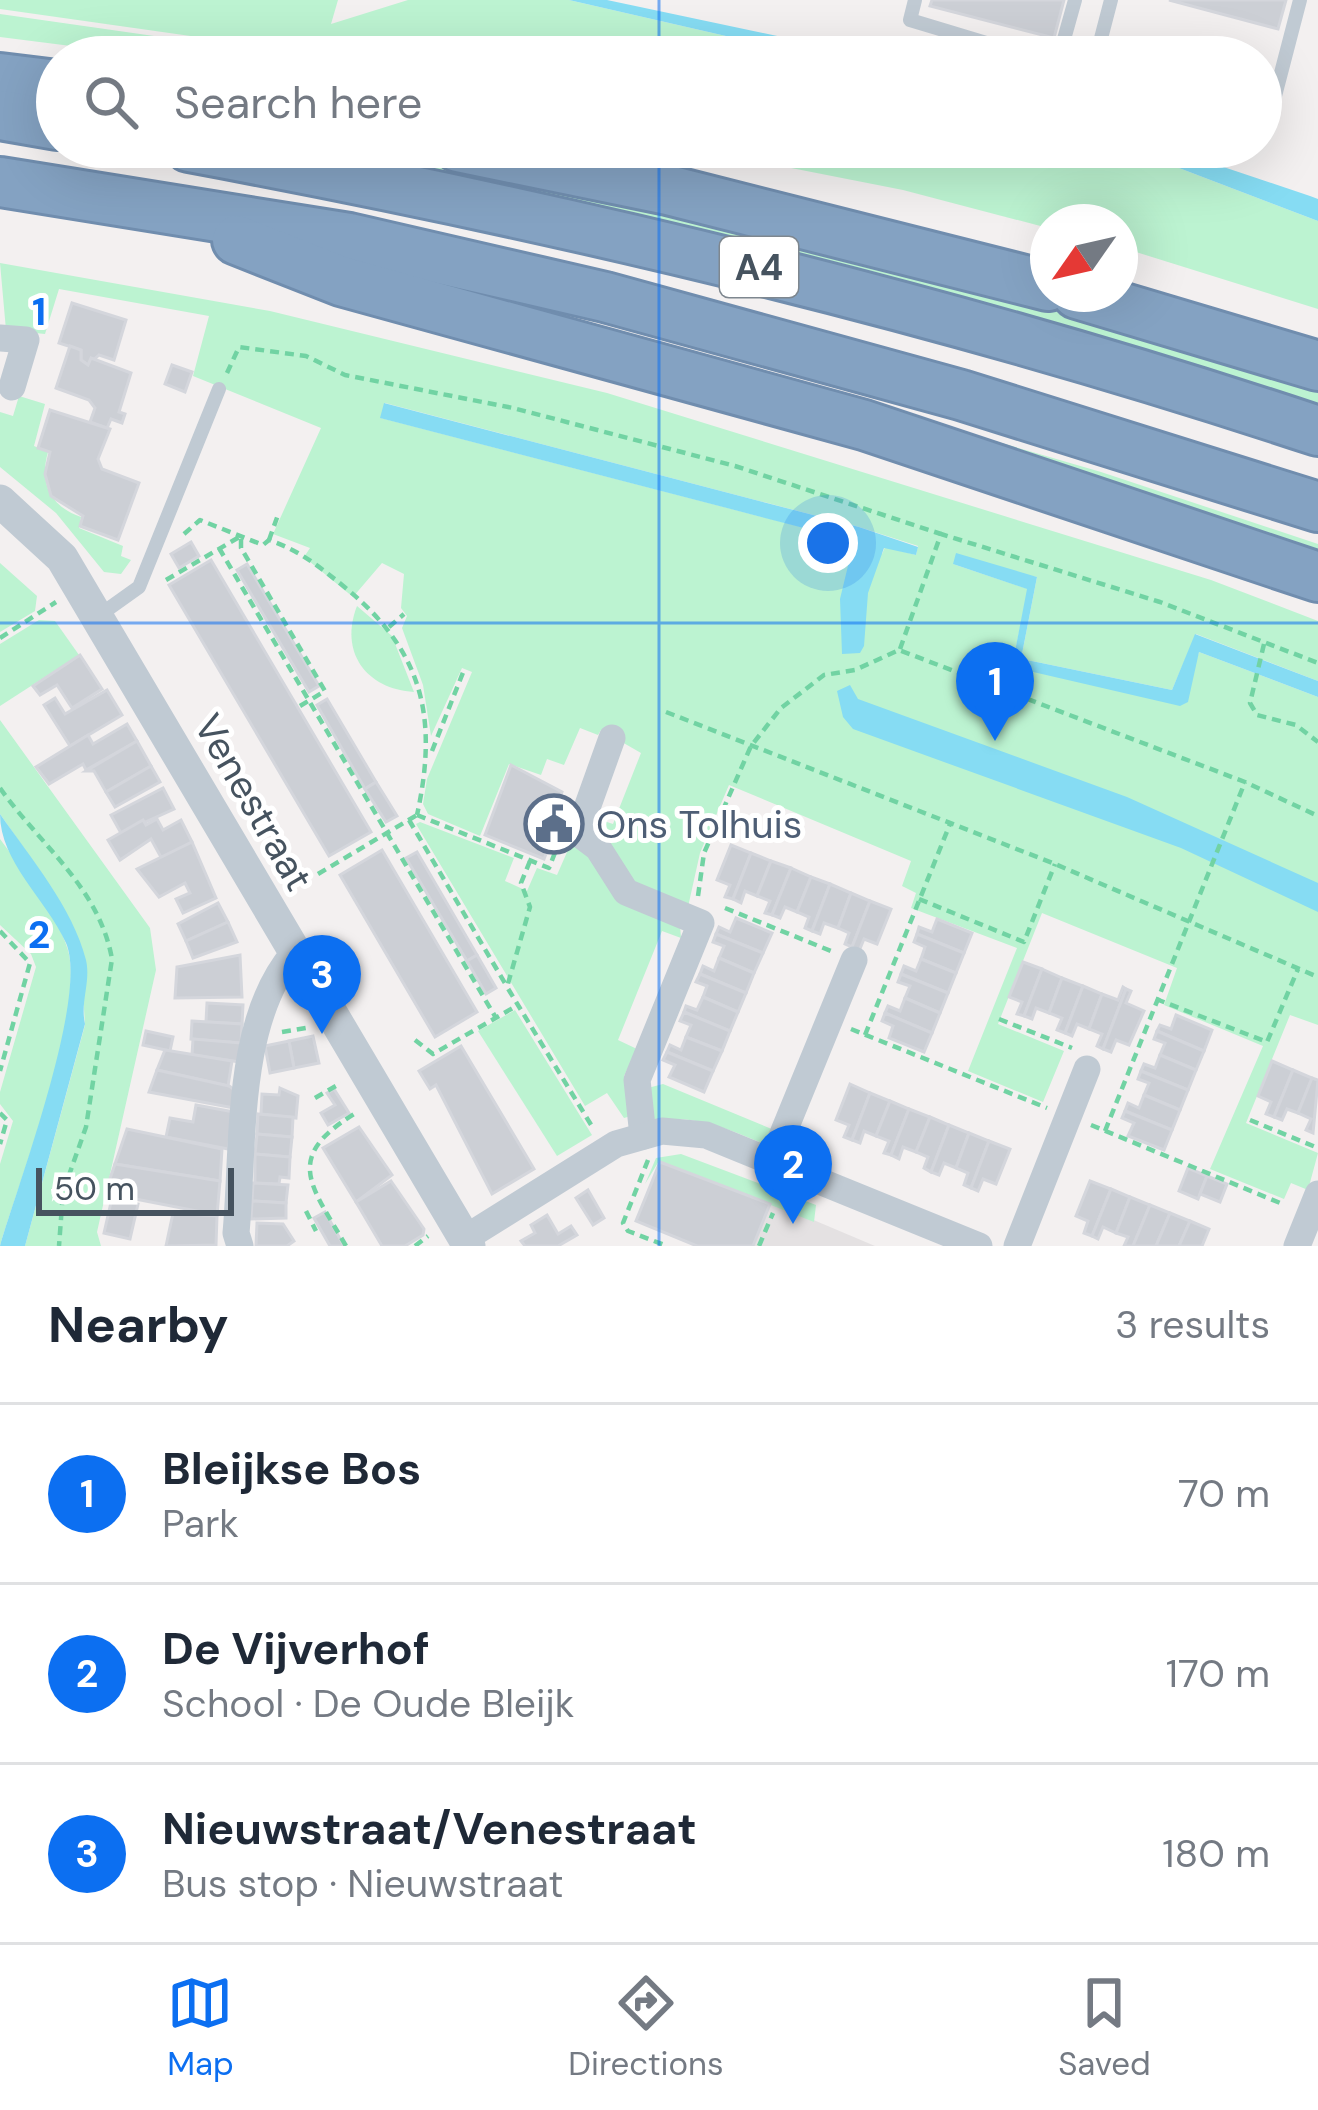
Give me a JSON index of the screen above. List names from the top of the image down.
{
  "streets": {
    "highway": ["A4"],
    "street": ["Venestraat"]
  },
  "places": {
    "public building": ["Ons Tolhuis"]
  },
  "scale_bar": "50 m",
  "north": "bottom left",
  "page": {
    "search": "Search here",
    "pins": ["1", "3", "2"],
    "scale": "50 m",
    "heading": ["Nearby", "3 results"],
    "list": [
      {
        "mark": "1",
        "name": "Bleijkse Bos",
        "note": "Park",
        "value": "70 m"
      },
      {
        "mark": "2",
        "name": "De Vijverhof",
        "note": "School · De Oude Bleijk",
        "value": "170 m"
      },
      {
        "mark": "3",
        "name": "Nieuwstraat/Venestraat",
        "note": "Bus stop · Nieuwstraat",
        "value": "180 m"
      }
    ],
    "nav": ["Map", "Directions", "Saved"]
  },
  "grid": {
    "rows": ["1", "2"]
  }
}
